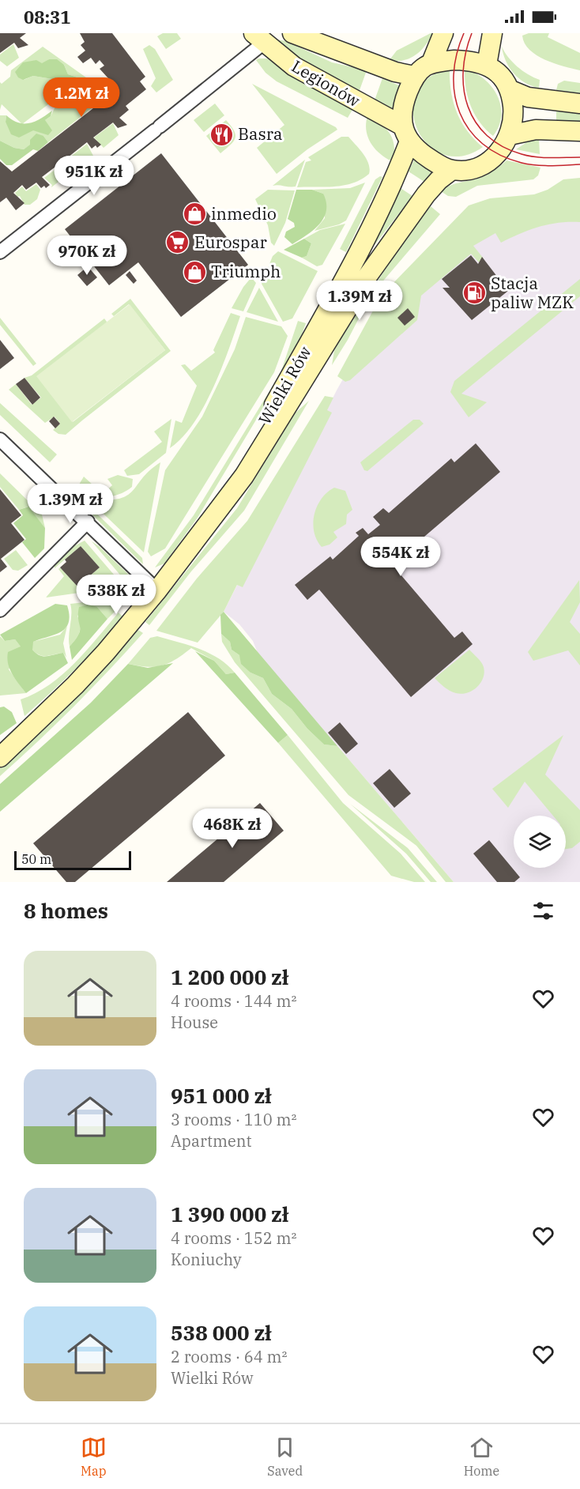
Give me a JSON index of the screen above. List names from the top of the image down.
{
  "streets": {
    "street": ["Legionów", "Wielki Rów"]
  },
  "crossings": [
    ["Legionów", "Wielki Rów"]
  ],
  "places": {
    "restaurant": ["Basra"],
    "shop": ["inmedio", "Triumph"],
    "supermarket": ["Eurospar"],
    "fuel station": ["Stacja paliw MZK"]
  },
  "scale_bar": "50 m",
  "page": {
    "status": "08:31",
    "price": [
      "1.2M zł",
      "951K zł",
      "970K zł",
      "1.39M zł",
      "1.39M zł",
      "554K zł",
      "538K zł",
      "468K zł"
    ],
    "scale": "50 m",
    "heading": "8 homes",
    "list": [
      {
        "name": "1 200 000 zł",
        "note": "4 rooms · 144 m² · House"
      },
      {
        "name": "951 000 zł",
        "note": "3 rooms · 110 m² · Apartment"
      },
      {
        "name": "1 390 000 zł",
        "note": "4 rooms · 152 m² · Koniuchy"
      },
      {
        "name": "538 000 zł",
        "note": "2 rooms · 64 m² · Wielki Rów"
      }
    ],
    "tabs": ["Map", "Saved", "Home"]
  }
}
